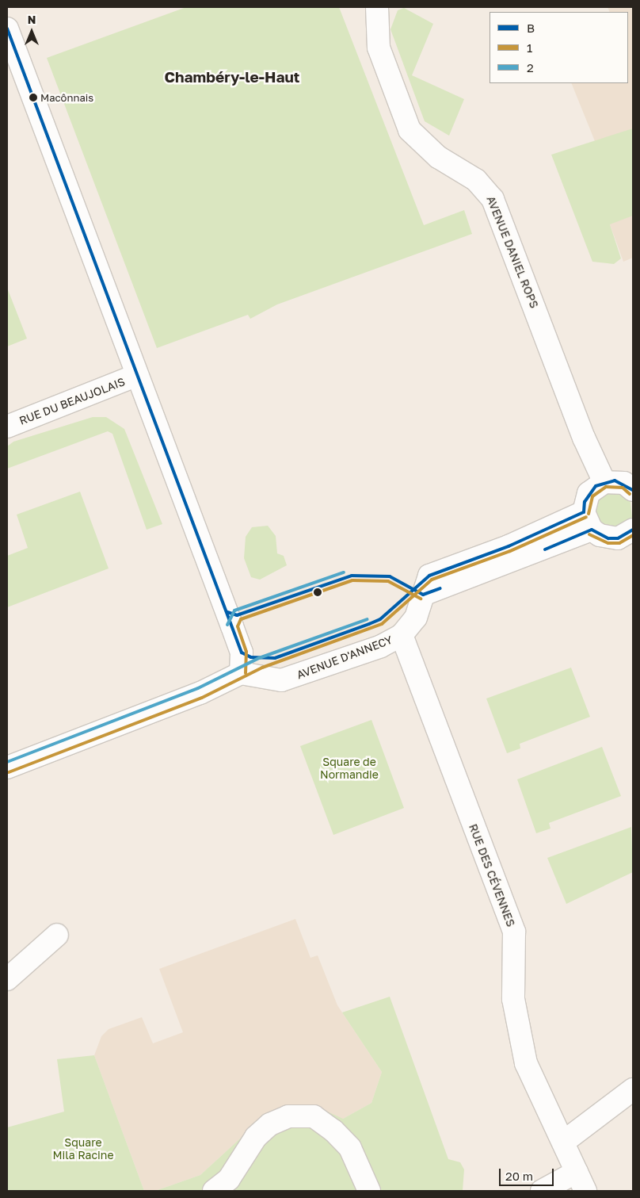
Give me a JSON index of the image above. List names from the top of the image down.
{
  "streets": {
    "street": [
      "AVENUE DANIEL ROPS",
      "RUE DU BEAUJOLAIS",
      "AVENUE D'ANNECY",
      "RUE DES CÉVENNES"
    ]
  },
  "crossings": [
    ["AVENUE D'ANNECY", "RUE DES CÉVENNES"]
  ],
  "districts": ["Chambéry-le-Haut"],
  "parks": ["Square de Normandie", "Square Mila Racine"],
  "places": ["Macônnais"],
  "lines": ["transit line B", "transit line 1", "transit line 2"],
  "legend": ["B", "1", "2"],
  "scale_bar": "20 m",
  "north": "top"
}
